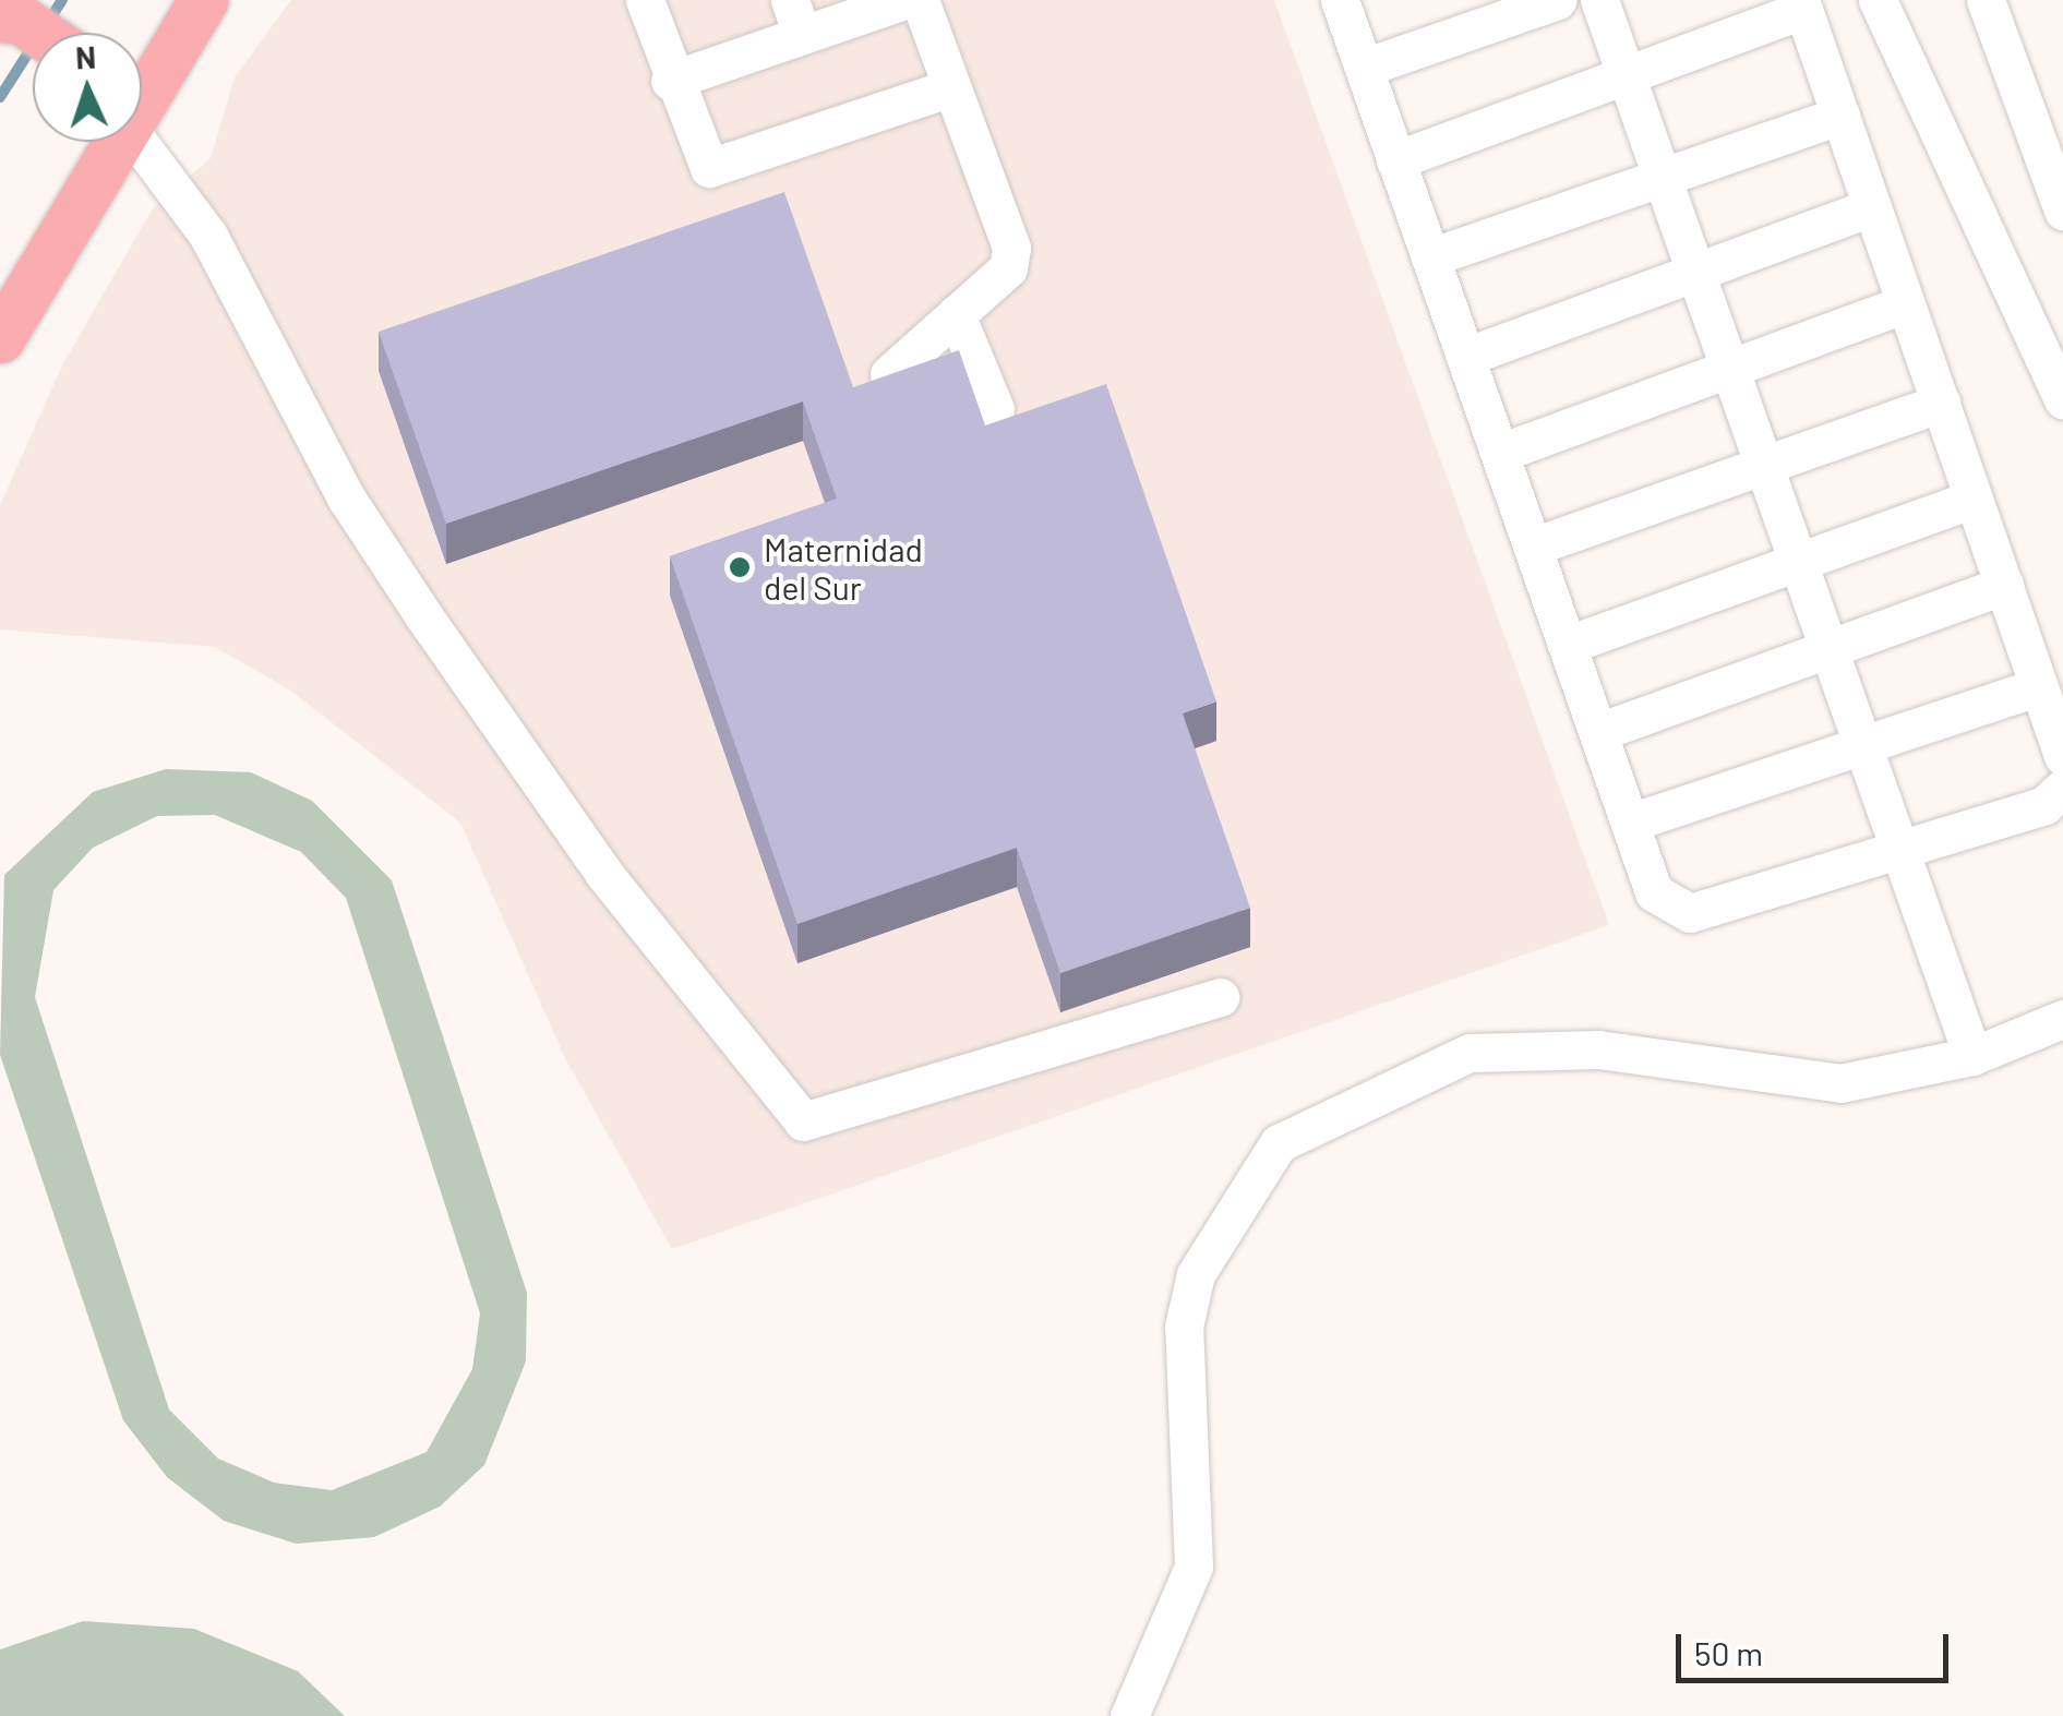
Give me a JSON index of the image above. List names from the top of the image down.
{
  "places": ["Maternidad del Sur"],
  "scale_bar": "50 m",
  "north": "top"
}
